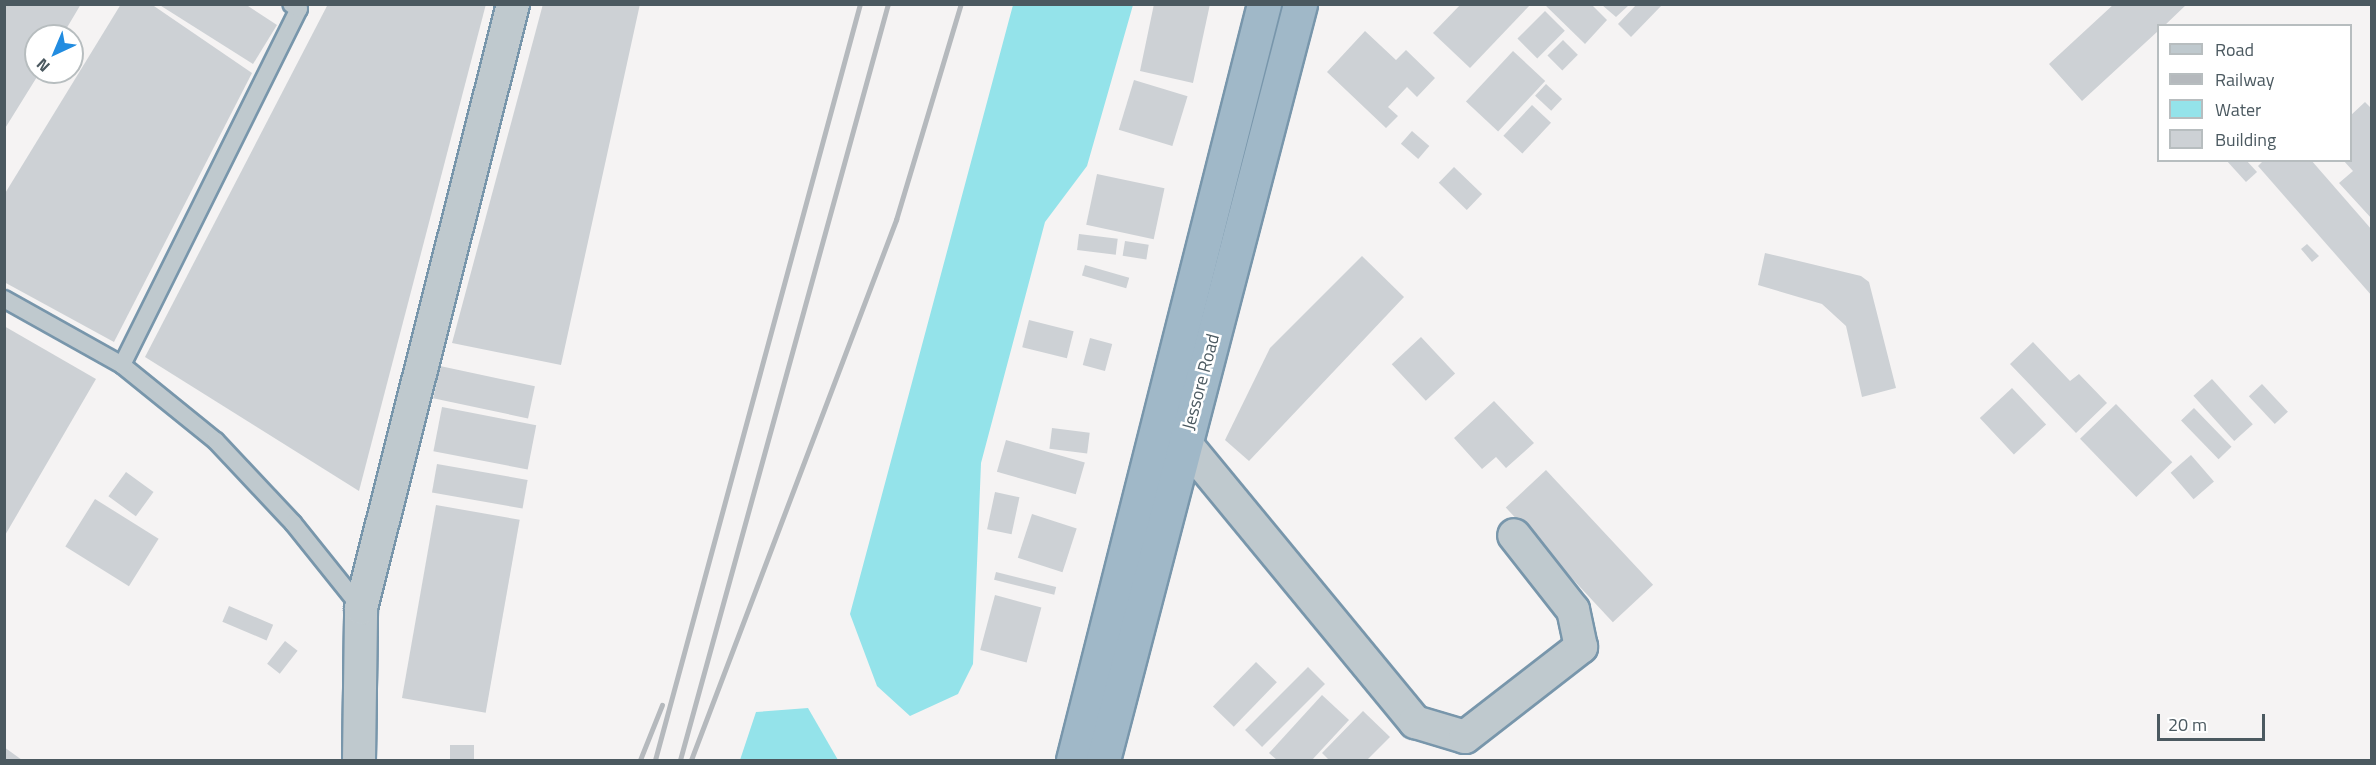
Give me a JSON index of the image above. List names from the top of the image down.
{
  "streets": {
    "highway": ["Jessore Road"]
  },
  "legend": [
    "Road",
    "Railway",
    "Water",
    "Building"
  ],
  "scale_bar": "20 m",
  "north": "bottom left"
}
